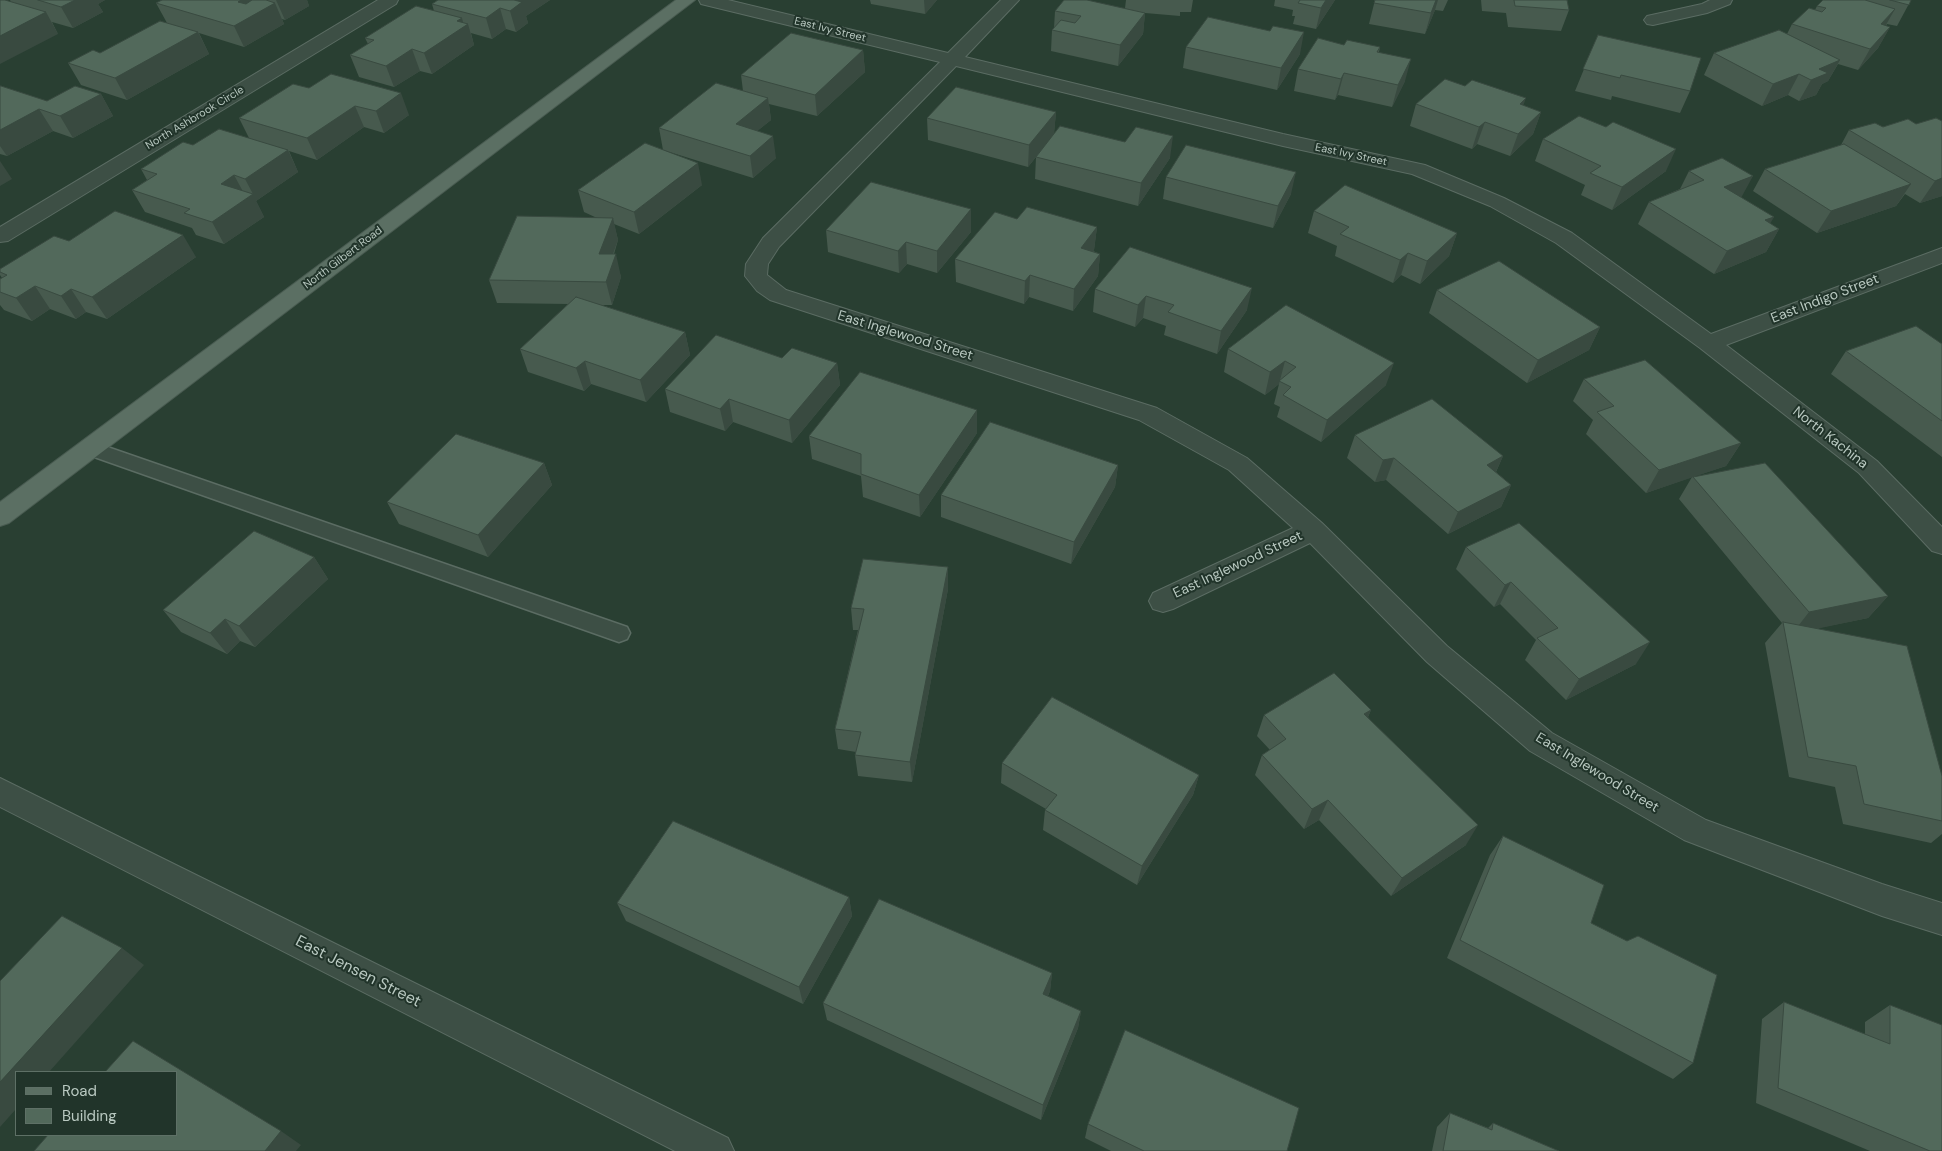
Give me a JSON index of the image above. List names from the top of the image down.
{
  "streets": {
    "main road": ["North Gilbert Road"],
    "street": [
      "East Ivy Street",
      "North Ashbrook Circle",
      "East Indigo Street",
      "East Inglewood Street",
      "North Kachina",
      "East Jensen Street"
    ]
  },
  "crossings": [
    ["East Ivy Street", "East Indigo Street"],
    ["East Ivy Street", "East Inglewood Street"],
    ["East Ivy Street", "North Kachina"],
    ["East Indigo Street", "North Kachina"]
  ],
  "legend": ["Road", "Building"]
}
